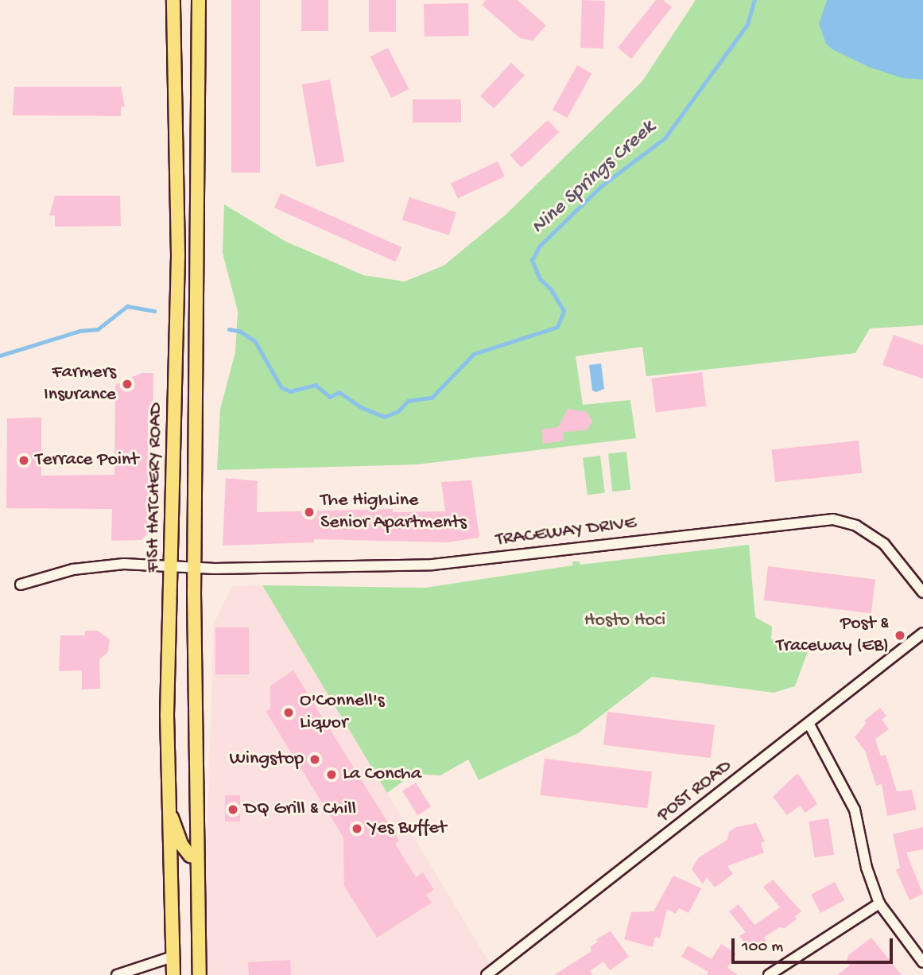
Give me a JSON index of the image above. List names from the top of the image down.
{
  "streets": {
    "main road": ["FISH HATCHERY ROAD"],
    "street": ["TRACEWAY DRIVE", "POST ROAD"]
  },
  "crossings": [
    ["FISH HATCHERY ROAD", "TRACEWAY DRIVE"]
  ],
  "water": ["Nine Springs Creek"],
  "parks": ["Hosto Hoci"],
  "places": [
    "Farmers Insurance",
    "Terrace Point",
    "The HighLine Senior Apartments",
    "Post & Traceway (EB)",
    "O'Connell's Liquor",
    "Wingstop",
    "La Concha",
    "DQ Grill & Chill",
    "Yes Buffet"
  ],
  "scale_bar": "100 m"
}
